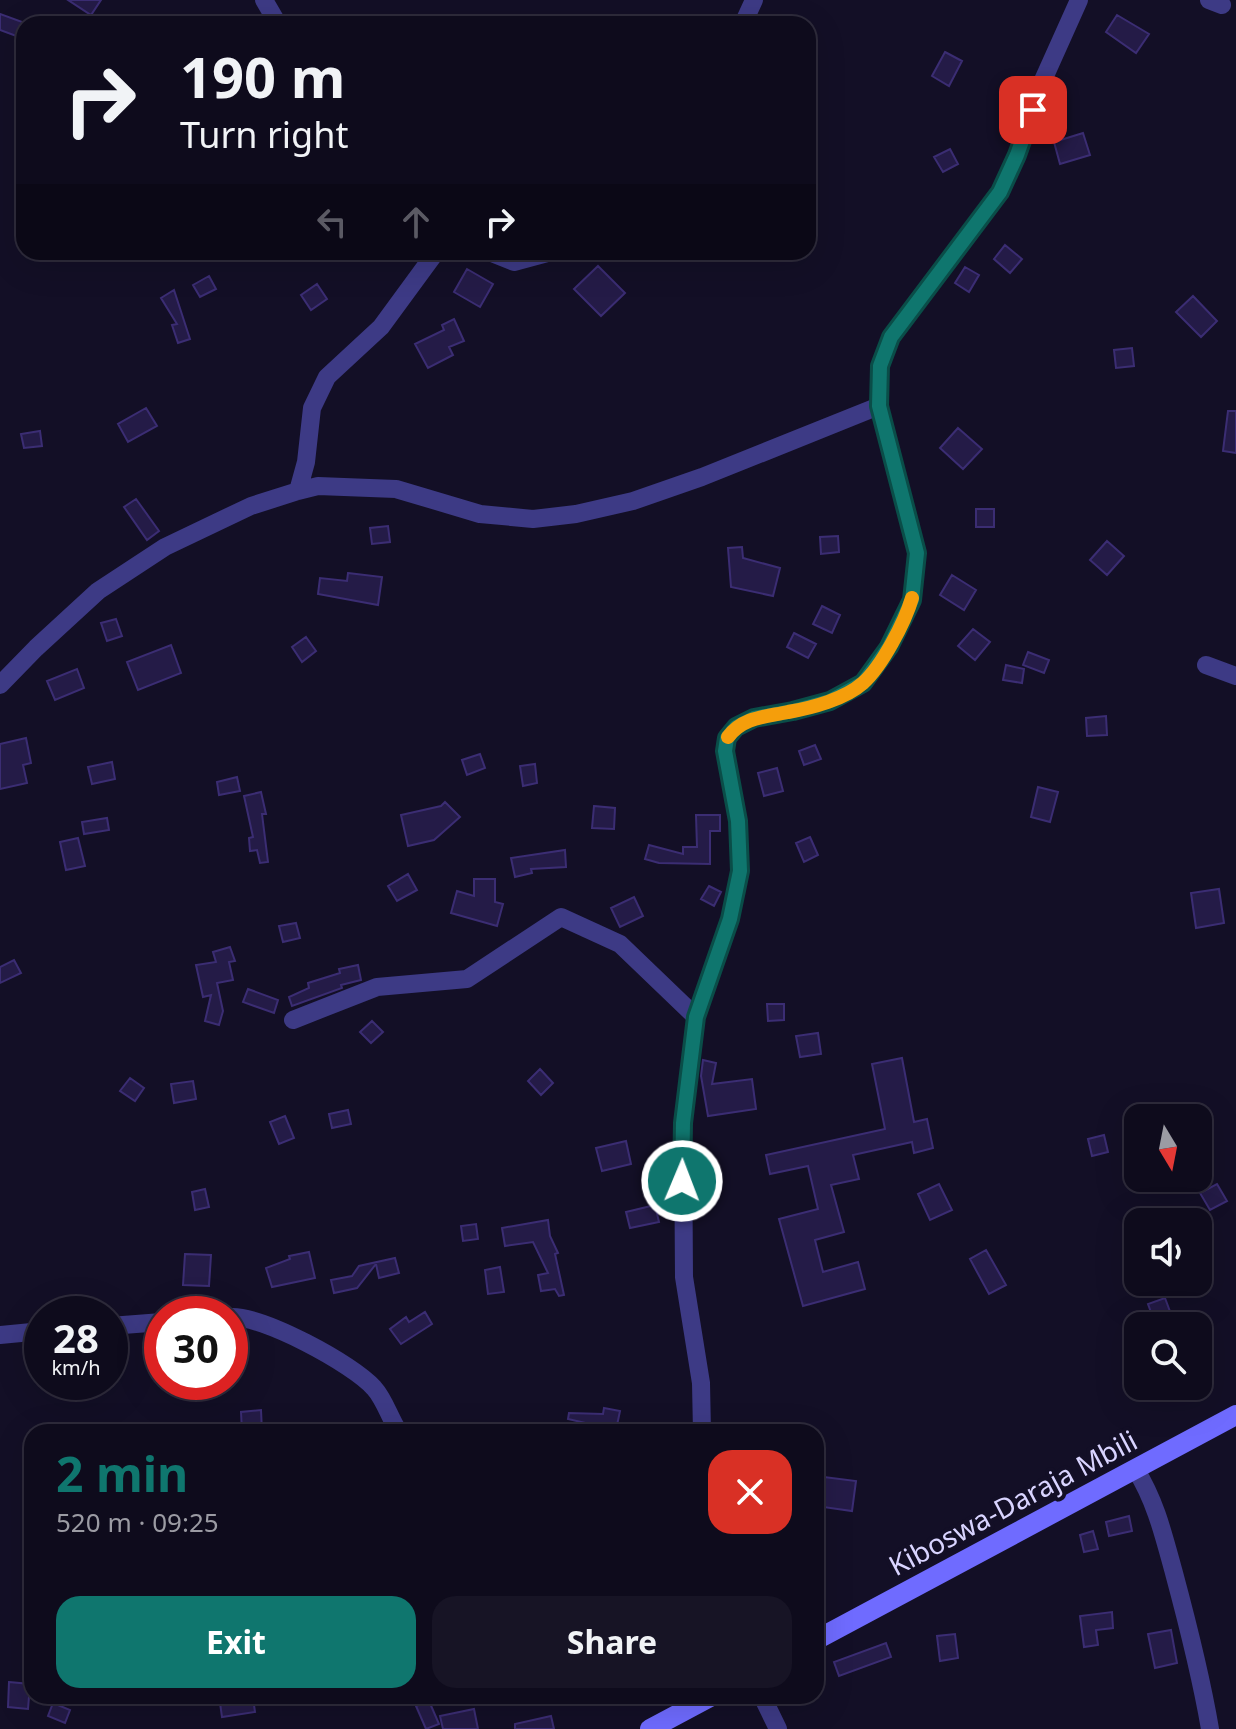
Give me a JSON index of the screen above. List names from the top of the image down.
{
  "streets": {
    "main road": ["Kiboswa-Daraja Mbili"]
  },
  "north": "bottom",
  "page": {
    "turn": ["190 m", "Turn right"],
    "speed": "28 km/h",
    "limit": "30",
    "heading": ["2 min", "520 m · 09:25"],
    "buttons": ["Exit", "Share"]
  }
}
